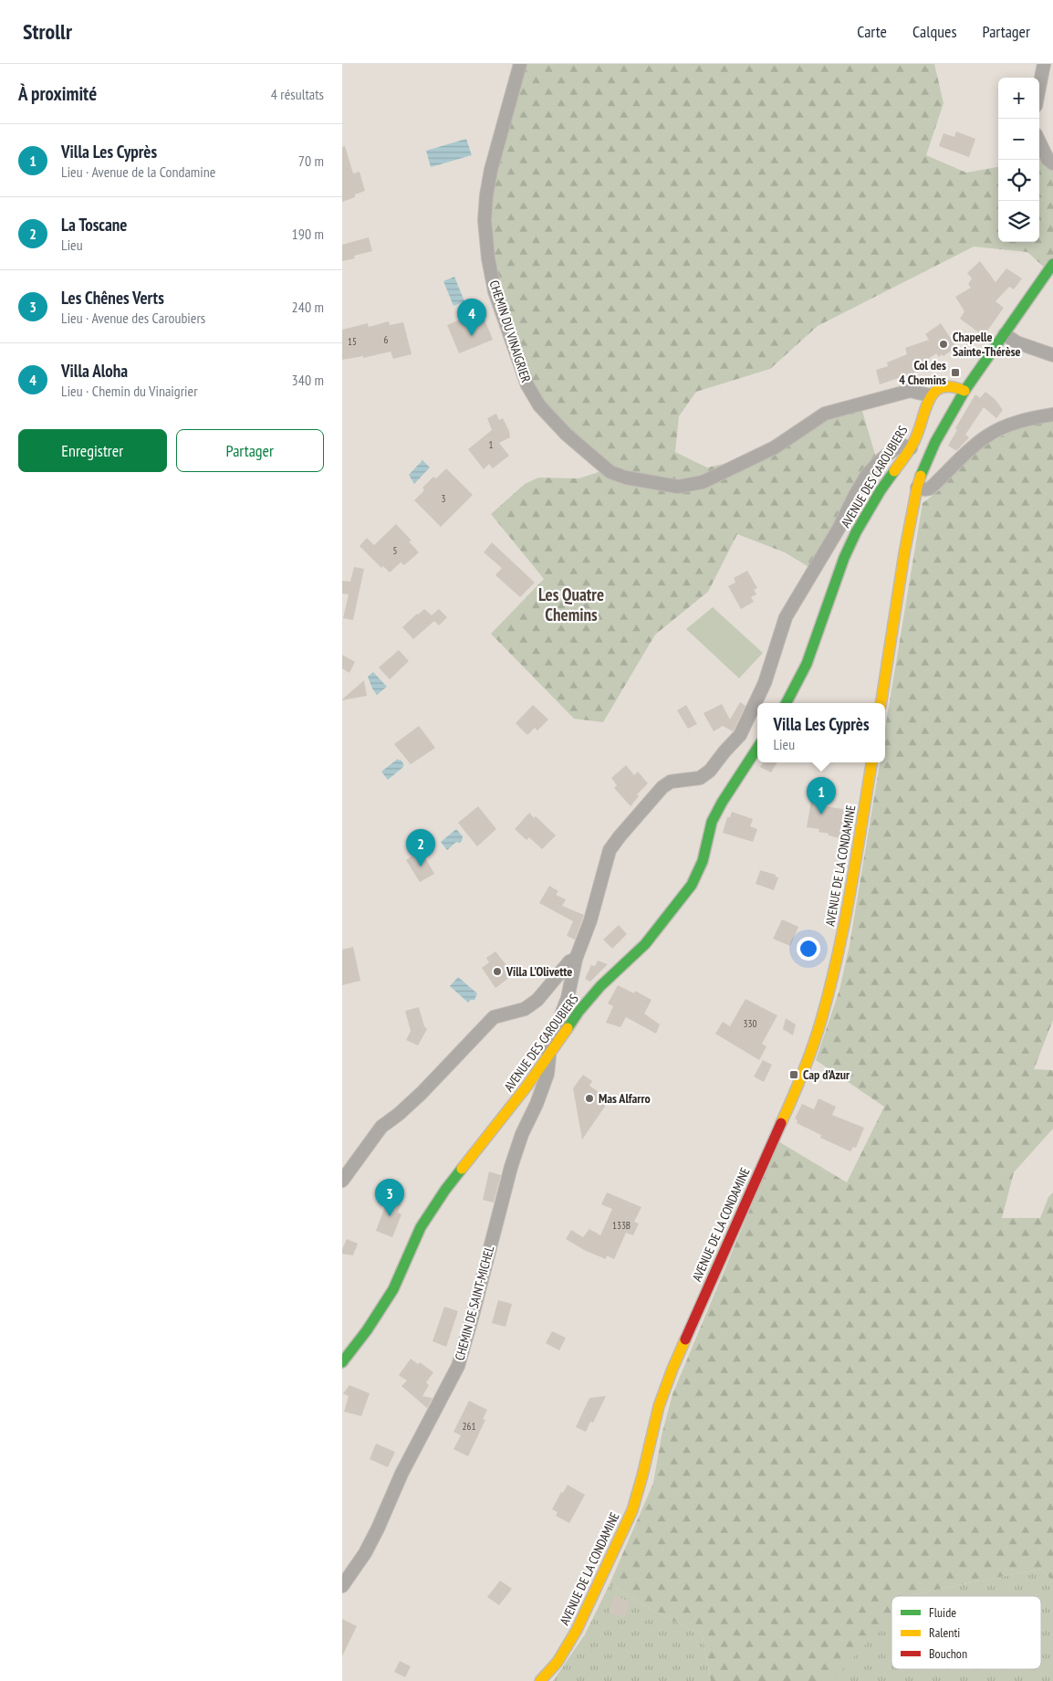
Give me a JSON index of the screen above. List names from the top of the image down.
{
  "streets": {
    "main road": ["AVENUE DES CAROUBIERS", "AVENUE DE LA CONDAMINE"],
    "street": ["CHEMIN DU VINAIGRIER", "CHEMIN DE SAINT-MICHEL"]
  },
  "crossings": [
    ["CHEMIN DU VINAIGRIER", "AVENUE DES CAROUBIERS"],
    ["AVENUE DES CAROUBIERS", "CHEMIN DE SAINT-MICHEL"]
  ],
  "districts": ["Les Quatre Chemins"],
  "places": {
    "other": ["Chapelle Sainte-Thérèse", "Villa L'Olivette", "Mas Alfarro"],
    "transit": ["Col des 4 Chemins", "Cap d’Azur"]
  },
  "house_numbers": [
    "6",
    "15",
    "1",
    "3",
    "5",
    "330",
    "133B",
    "261"
  ],
  "legend": ["Fluide", "Ralenti", "Bouchon"],
  "page": {
    "header": "Strollr",
    "nav": ["Carte", "Calques", "Partager"],
    "heading": ["À proximité", "4 résultats"],
    "map_buttons": ["+", "−"],
    "list": [
      {
        "mark": "1",
        "name": "Villa Les Cyprès",
        "note": "Lieu · Avenue de la Condamine",
        "value": "70 m"
      },
      {
        "mark": "2",
        "name": "La Toscane",
        "note": "Lieu",
        "value": "190 m"
      },
      {
        "mark": "3",
        "name": "Les Chênes Verts",
        "note": "Lieu · Avenue des Caroubiers",
        "value": "240 m"
      },
      {
        "mark": "4",
        "name": "Villa Aloha",
        "note": "Lieu · Chemin du Vinaigrier",
        "value": "340 m"
      }
    ],
    "pins": [
      "4",
      "1",
      "2",
      "3"
    ],
    "buttons": ["Enregistrer", "Partager"],
    "popup": ["Villa Les Cyprès", "Lieu"]
  }
}
